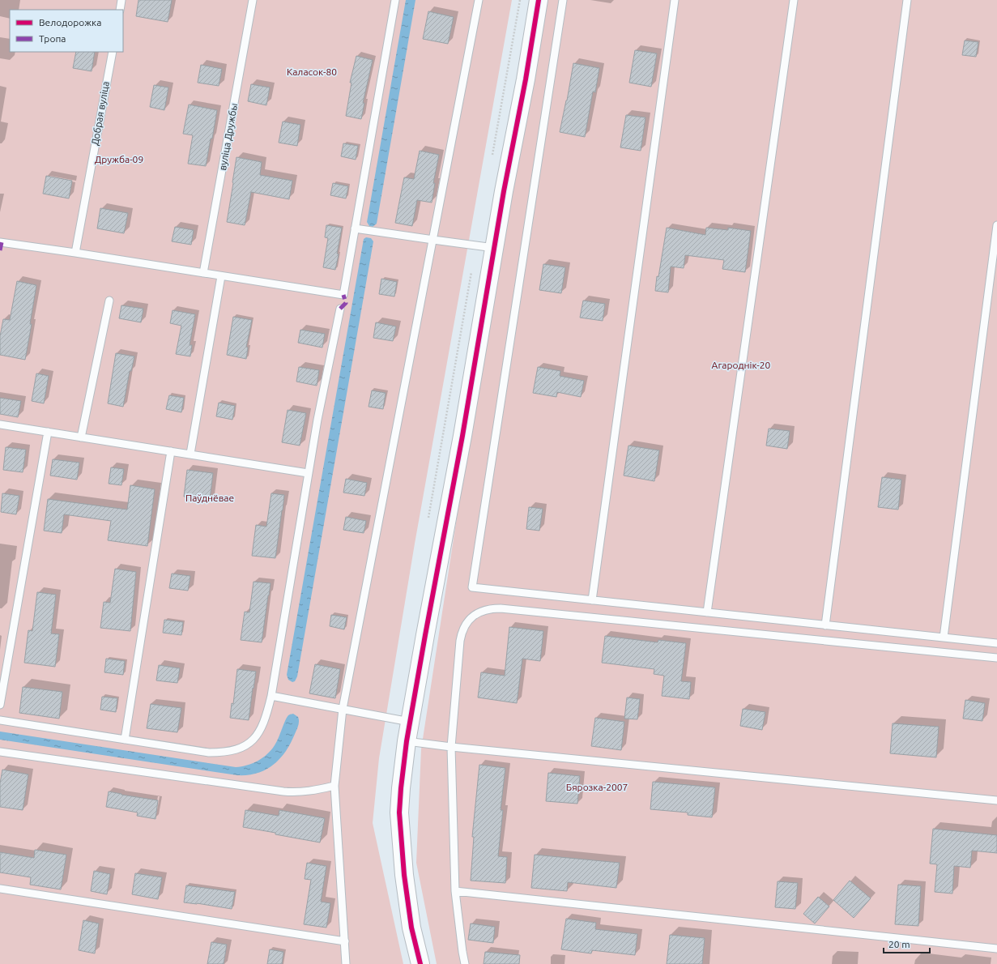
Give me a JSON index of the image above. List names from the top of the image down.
{
  "streets": {
    "lane": ["Добрая вуліца", "вуліца Дружбы"]
  },
  "parks": [
    "Каласок-80",
    "Дружба-09",
    "Агароднік-20",
    "Паўднёвае",
    "Бярозка-2007"
  ],
  "legend": ["Велодорожка", "Тропа"],
  "scale_bar": "20 m"
}
